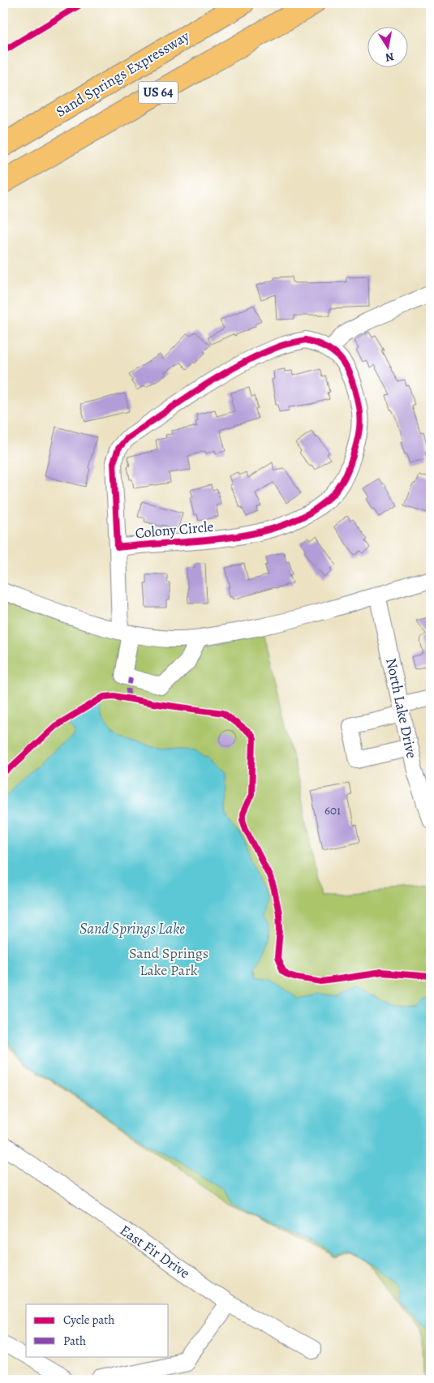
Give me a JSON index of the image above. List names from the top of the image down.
{
  "streets": {
    "highway": ["Sand Springs Expressway", "US 64"],
    "street": ["Colony Circle", "North Lake Drive", "East Fir Drive"]
  },
  "water": ["Sand Springs Lake"],
  "parks": ["Sand Springs Lake Park"],
  "house_numbers": ["601"],
  "legend": ["Cycle path", "Path"],
  "north": "bottom"
}
